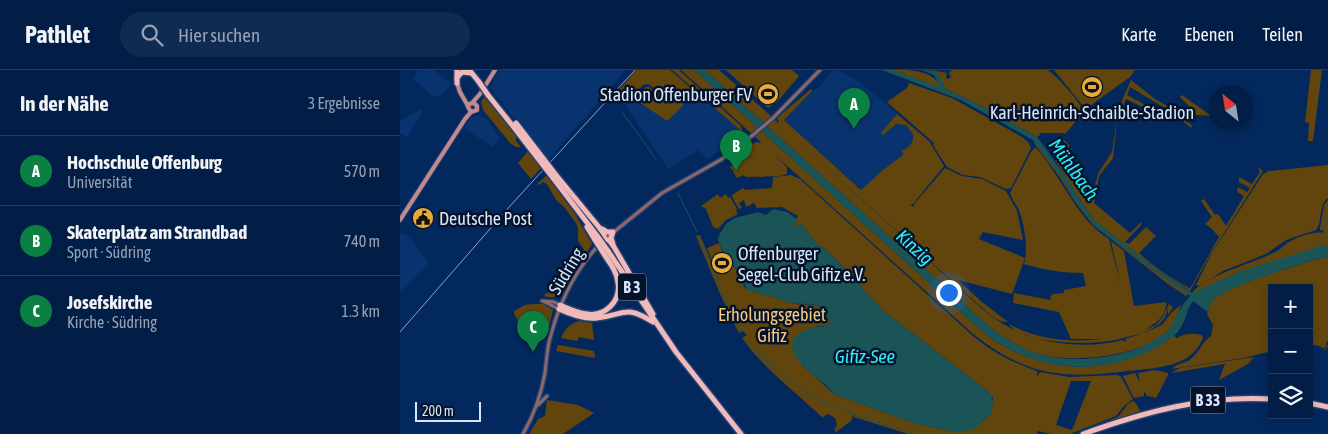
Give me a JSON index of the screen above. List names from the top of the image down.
{
  "streets": {
    "highway": ["B 3", "B 33"],
    "street": ["Südring"]
  },
  "water": ["Mühlbach", "Kinzig", "Gifiz-See"],
  "parks": ["Erholungsgebiet Gifiz"],
  "places": {
    "sports": ["Karl-Heinrich-Schaible-Stadion", "Stadion Offenburger FV", "Offenburger Segel-Club Gifiz e.V."],
    "public building": ["Deutsche Post"]
  },
  "scale_bar": "200 m",
  "north": "top left",
  "page": {
    "header": "Pathlet",
    "search": "Hier suchen",
    "nav": ["Karte", "Ebenen", "Teilen"],
    "heading": ["In der Nähe", "3 Ergebnisse"],
    "pins": ["A", "B", "C"],
    "list": [
      {
        "mark": "A",
        "name": "Hochschule Offenburg",
        "note": "Universität",
        "value": "570 m"
      },
      {
        "mark": "B",
        "name": "Skaterplatz am Strandbad",
        "note": "Sport · Südring",
        "value": "740 m"
      },
      {
        "mark": "C",
        "name": "Josefskirche",
        "note": "Kirche · Südring",
        "value": "1.3 km"
      }
    ],
    "map_buttons": ["+", "−"],
    "scale": "200 m"
  }
}
